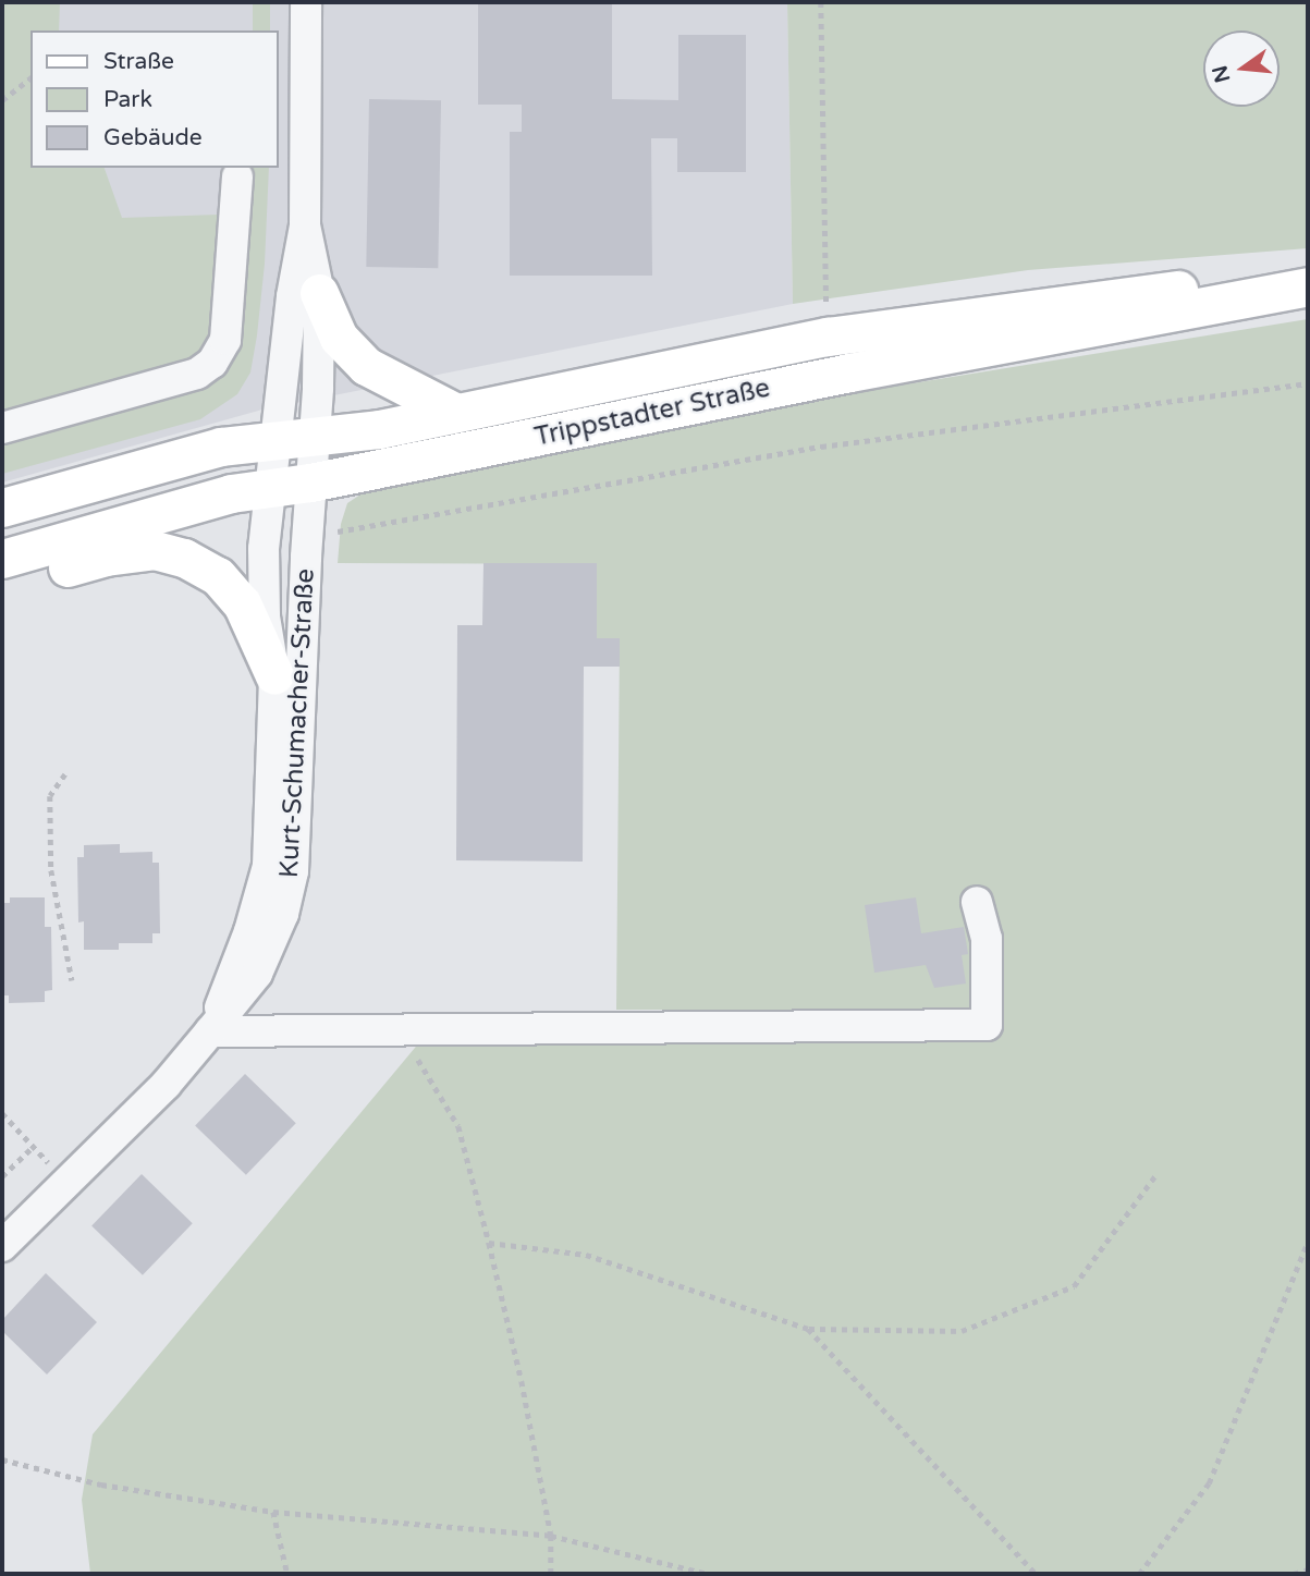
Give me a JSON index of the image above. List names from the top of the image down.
{
  "streets": {
    "main road": ["Trippstadter Straße"],
    "street": ["Kurt-Schumacher-Straße"]
  },
  "crossings": [
    ["Trippstadter Straße", "Kurt-Schumacher-Straße"]
  ],
  "legend": ["Straße", "Park", "Gebäude"],
  "north": "left"
}
